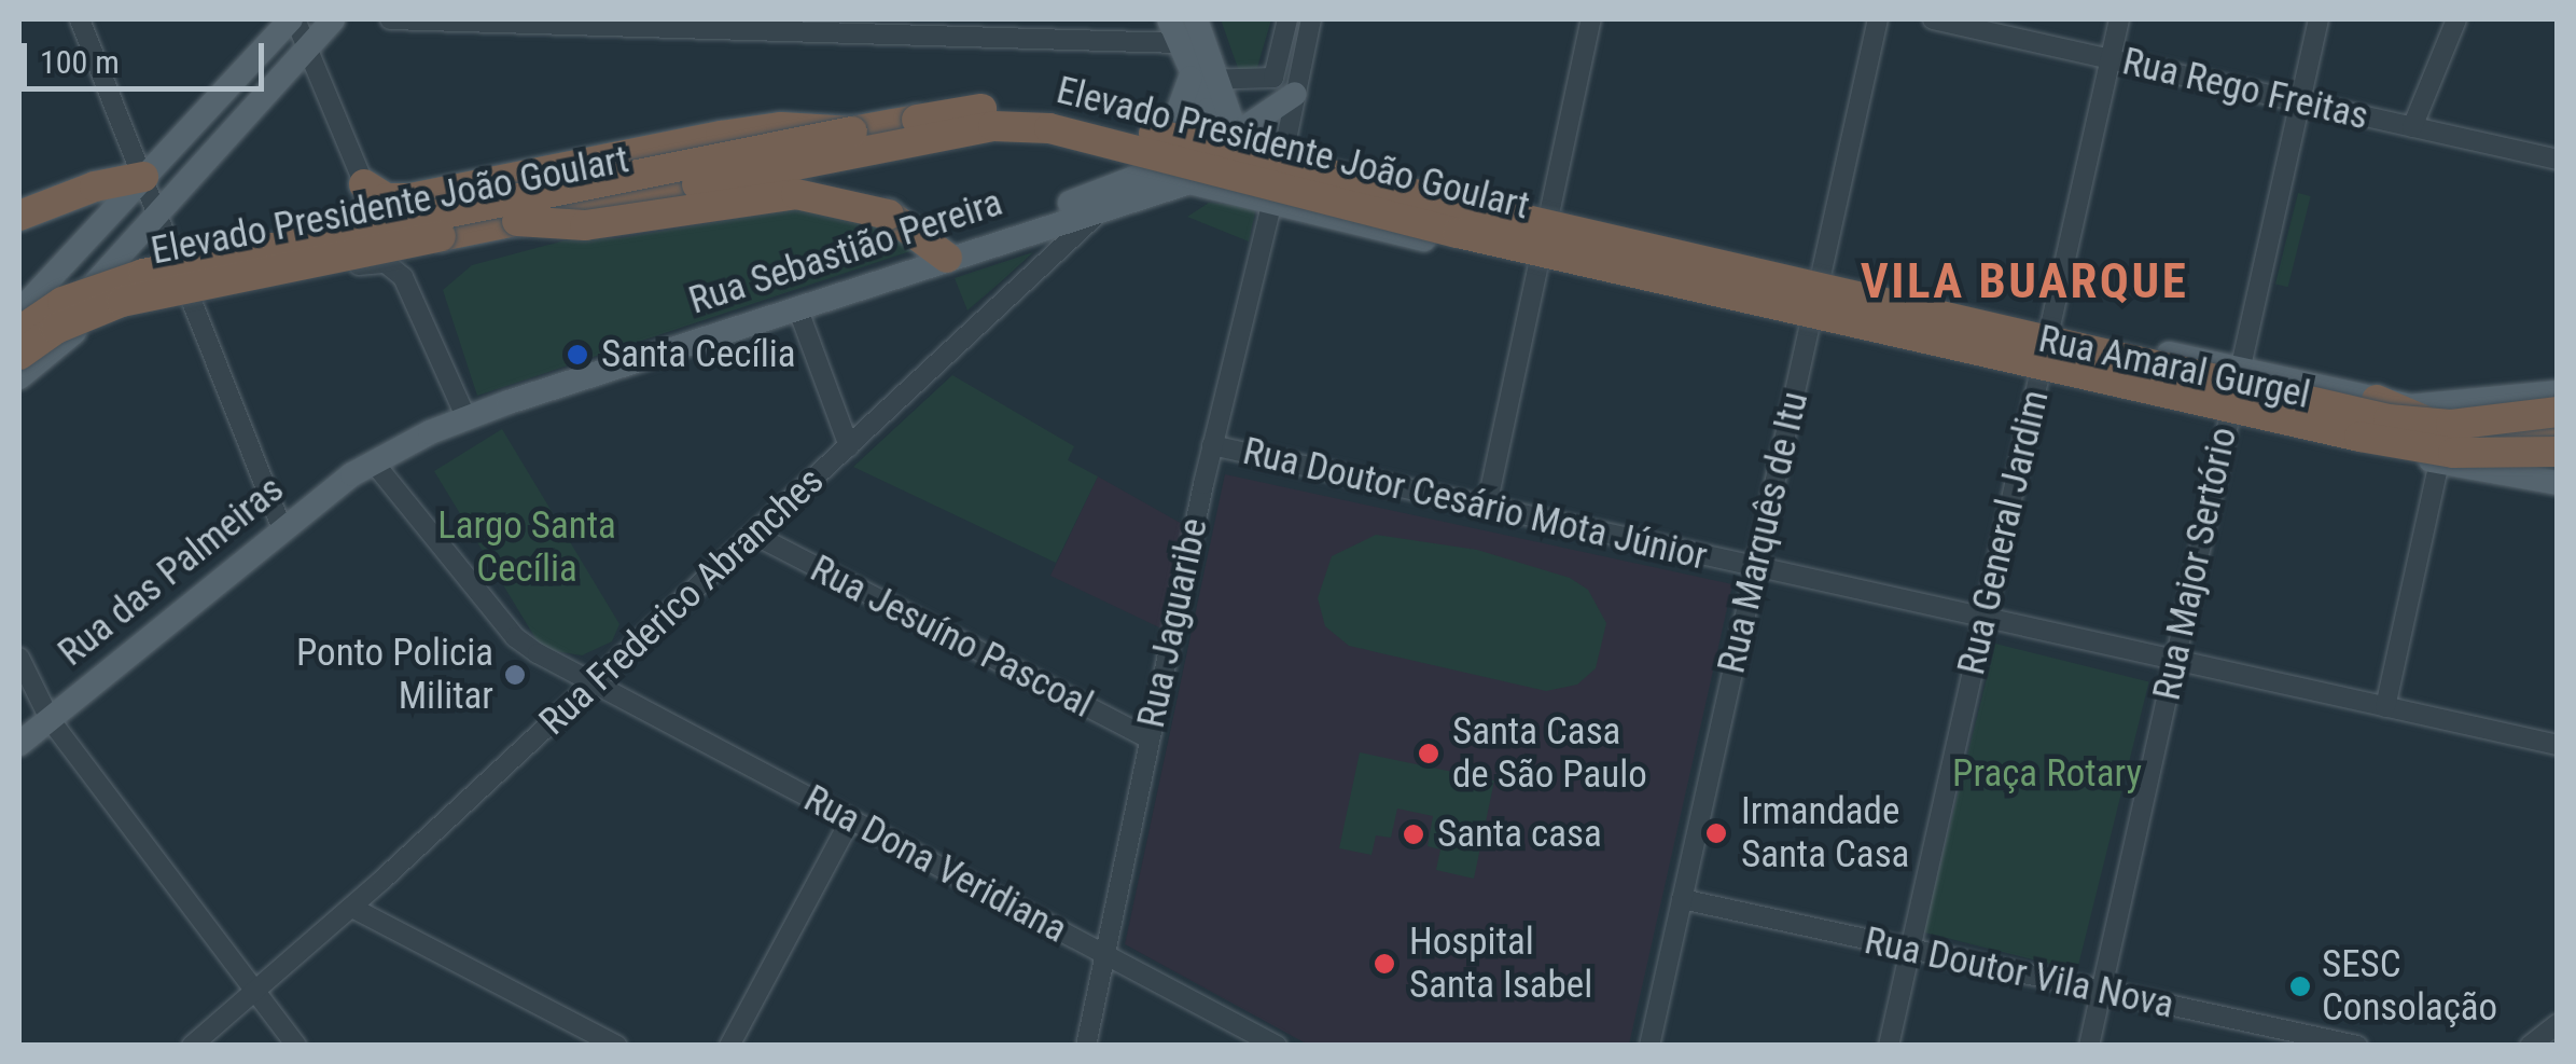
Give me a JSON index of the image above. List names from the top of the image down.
{
  "streets": {
    "highway": ["Elevado Presidente João Goulart"],
    "main road": ["Rua Sebastião Pereira", "Rua Amaral Gurgel", "Rua das Palmeiras"],
    "street": [
      "Rua Rego Freitas",
      "Rua Doutor Cesário Mota Júnior",
      "Rua Marquês de Itu",
      "Rua General Jardim",
      "Rua Major Sertório",
      "Rua Frederico Abranches",
      "Rua Jaguaribe",
      "Rua Jesuíno Pascoal",
      "Rua Dona Veridiana",
      "Rua Doutor Vila Nova"
    ]
  },
  "crossings": [
    ["Rua Rego Freitas", "Rua General Jardim"],
    ["Rua Rego Freitas", "Rua Major Sertório"],
    ["Elevado Presidente João Goulart", "Rua Amaral Gurgel"],
    ["Rua Sebastião Pereira", "Rua Amaral Gurgel"],
    ["Rua Sebastião Pereira", "Rua das Palmeiras"],
    ["Rua Sebastião Pereira", "Rua Frederico Abranches"],
    ["Rua Amaral Gurgel", "Rua Marquês de Itu"],
    ["Rua Amaral Gurgel", "Rua General Jardim"],
    ["Rua Amaral Gurgel", "Rua Major Sertório"],
    ["Rua Amaral Gurgel", "Rua Jaguaribe"],
    ["Rua Doutor Cesário Mota Júnior", "Rua Marquês de Itu"],
    ["Rua Doutor Cesário Mota Júnior", "Rua General Jardim"],
    ["Rua Doutor Cesário Mota Júnior", "Rua Major Sertório"],
    ["Rua Doutor Cesário Mota Júnior", "Rua Jaguaribe"],
    ["Rua Marquês de Itu", "Rua Doutor Vila Nova"],
    ["Rua General Jardim", "Rua Doutor Vila Nova"],
    ["Rua Major Sertório", "Rua Doutor Vila Nova"],
    ["Rua Frederico Abranches", "Rua Jesuíno Pascoal"],
    ["Rua Frederico Abranches", "Rua Dona Veridiana"],
    ["Rua Jaguaribe", "Rua Jesuíno Pascoal"],
    ["Rua Jaguaribe", "Rua Dona Veridiana"]
  ],
  "districts": ["VILA BUARQUE"],
  "parks": ["Largo Santa Cecília", "Praça Rotary"],
  "places": [
    "Santa Cecília",
    "Ponto Policia Militar",
    "Santa Casa de São Paulo",
    "Irmandade Santa Casa",
    "Santa casa",
    "Hospital Santa Isabel",
    "SESC Consolação"
  ],
  "scale_bar": "100 m"
}
